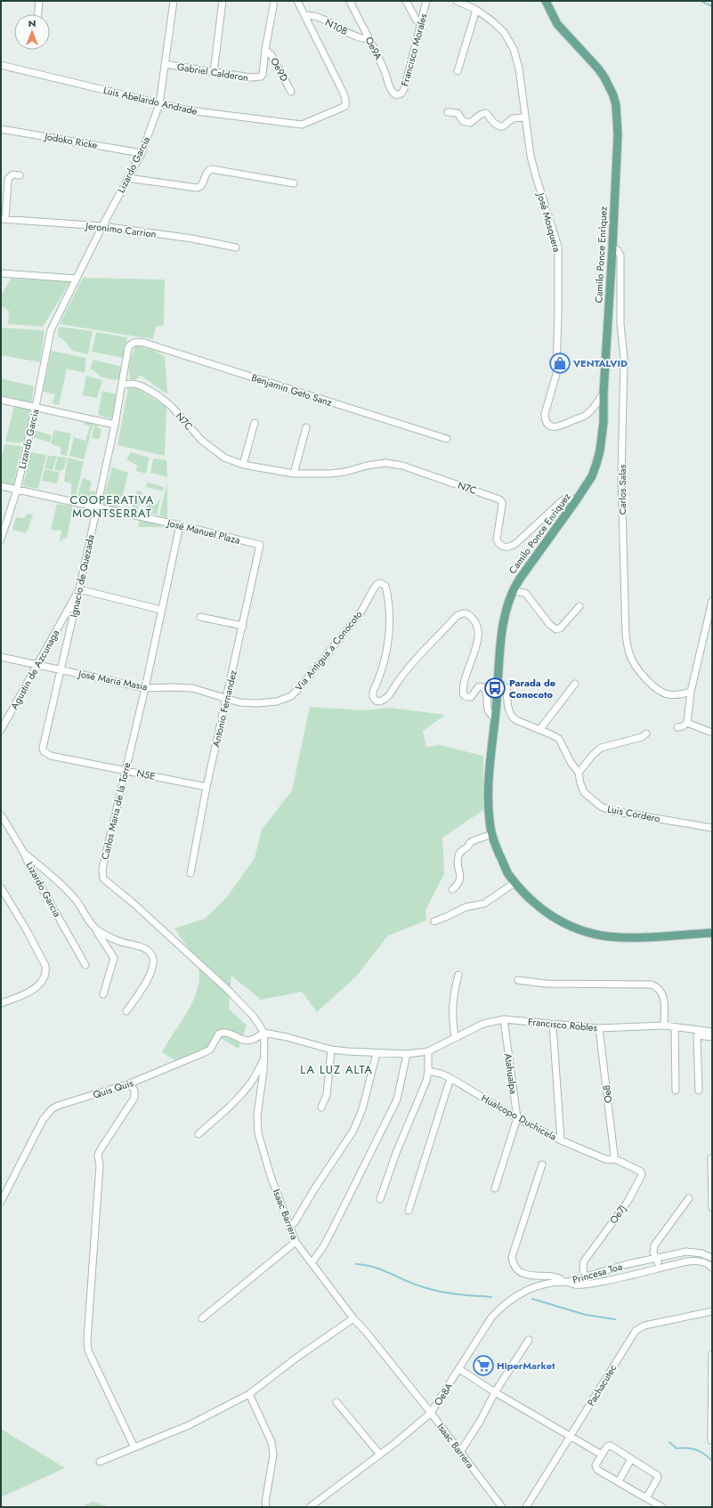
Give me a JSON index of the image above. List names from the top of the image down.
{
  "streets": {
    "main road": ["Camilo Ponce Enrìquez"],
    "street": [
      "N10B",
      "Oe9A",
      "Francisco Morales",
      "Oe9D",
      "Gabriel Calderon",
      "Luis Abelardo Andrade",
      "Jodoko Ricke",
      "Lizardo Garcia",
      "José Mosquera",
      "Jeronimo Carrion",
      "Benjamin Geto Sanz",
      "N7C",
      "Carlos Salas",
      "José Manuel Plaza",
      "Ignacio de Quezada",
      "Via Antigua a Conocoto",
      "Agustin de Azcunaga",
      "José Maria Masia",
      "Antonio Fernandez",
      "N5E",
      "Carlos Maria de la Torre",
      "Luis Cordero",
      "Francisco Robles",
      "Atahualpa",
      "Quis Quis",
      "Oe8",
      "Hualcopo Duchicela",
      "Isaac Barrera",
      "Oe7J",
      "Princesa Toa",
      "Pachacutec",
      "Oe8A"
    ]
  },
  "crossings": [
    ["N10B", "Oe9A"],
    ["N10B", "Luis Abelardo Andrade"],
    ["Oe9A", "Francisco Morales"],
    ["Oe9D", "Gabriel Calderon"],
    ["Gabriel Calderon", "Lizardo Garcia"],
    ["Luis Abelardo Andrade", "Lizardo Garcia"],
    ["Jodoko Ricke", "Lizardo Garcia"],
    ["Lizardo Garcia", "Jeronimo Carrion"],
    ["Lizardo Garcia", "José Manuel Plaza"],
    ["José Mosquera", "Camilo Ponce Enrìquez"],
    ["Camilo Ponce Enrìquez", "N7C"],
    ["Camilo Ponce Enrìquez", "Carlos Salas"],
    ["Camilo Ponce Enrìquez", "Via Antigua a Conocoto"],
    ["Camilo Ponce Enrìquez", "Luis Cordero"],
    ["Benjamin Geto Sanz", "Ignacio de Quezada"],
    ["N7C", "Ignacio de Quezada"],
    ["José Manuel Plaza", "Ignacio de Quezada"],
    ["José Manuel Plaza", "Antonio Fernandez"],
    ["José Manuel Plaza", "Carlos Maria de la Torre"],
    ["Ignacio de Quezada", "Agustin de Azcunaga"],
    ["Ignacio de Quezada", "José Maria Masia"],
    ["Ignacio de Quezada", "N5E"],
    ["Via Antigua a Conocoto", "José Maria Masia"],
    ["Via Antigua a Conocoto", "Antonio Fernandez"],
    ["Agustin de Azcunaga", "José Maria Masia"],
    ["José Maria Masia", "Antonio Fernandez"],
    ["José Maria Masia", "Carlos Maria de la Torre"],
    ["Antonio Fernandez", "N5E"],
    ["N5E", "Carlos Maria de la Torre"],
    ["Carlos Maria de la Torre", "Quis Quis"],
    ["Carlos Maria de la Torre", "Isaac Barrera"],
    ["Francisco Robles", "Atahualpa"],
    ["Francisco Robles", "Oe8"],
    ["Atahualpa", "Hualcopo Duchicela"],
    ["Quis Quis", "Isaac Barrera"],
    ["Oe8", "Hualcopo Duchicela"],
    ["Oe8", "Oe7J"],
    ["Hualcopo Duchicela", "Oe7J"],
    ["Isaac Barrera", "Oe8A"],
    ["Oe7J", "Princesa Toa"],
    ["Princesa Toa", "Oe8A"]
  ],
  "districts": ["COOPERATIVA MONTSERRAT", "LA LUZ ALTA"],
  "places": {
    "shop": ["VENTALVID"],
    "bus stop": ["Parada de Conocoto"],
    "supermarket": ["HiperMarket"]
  },
  "north": "top"
}
